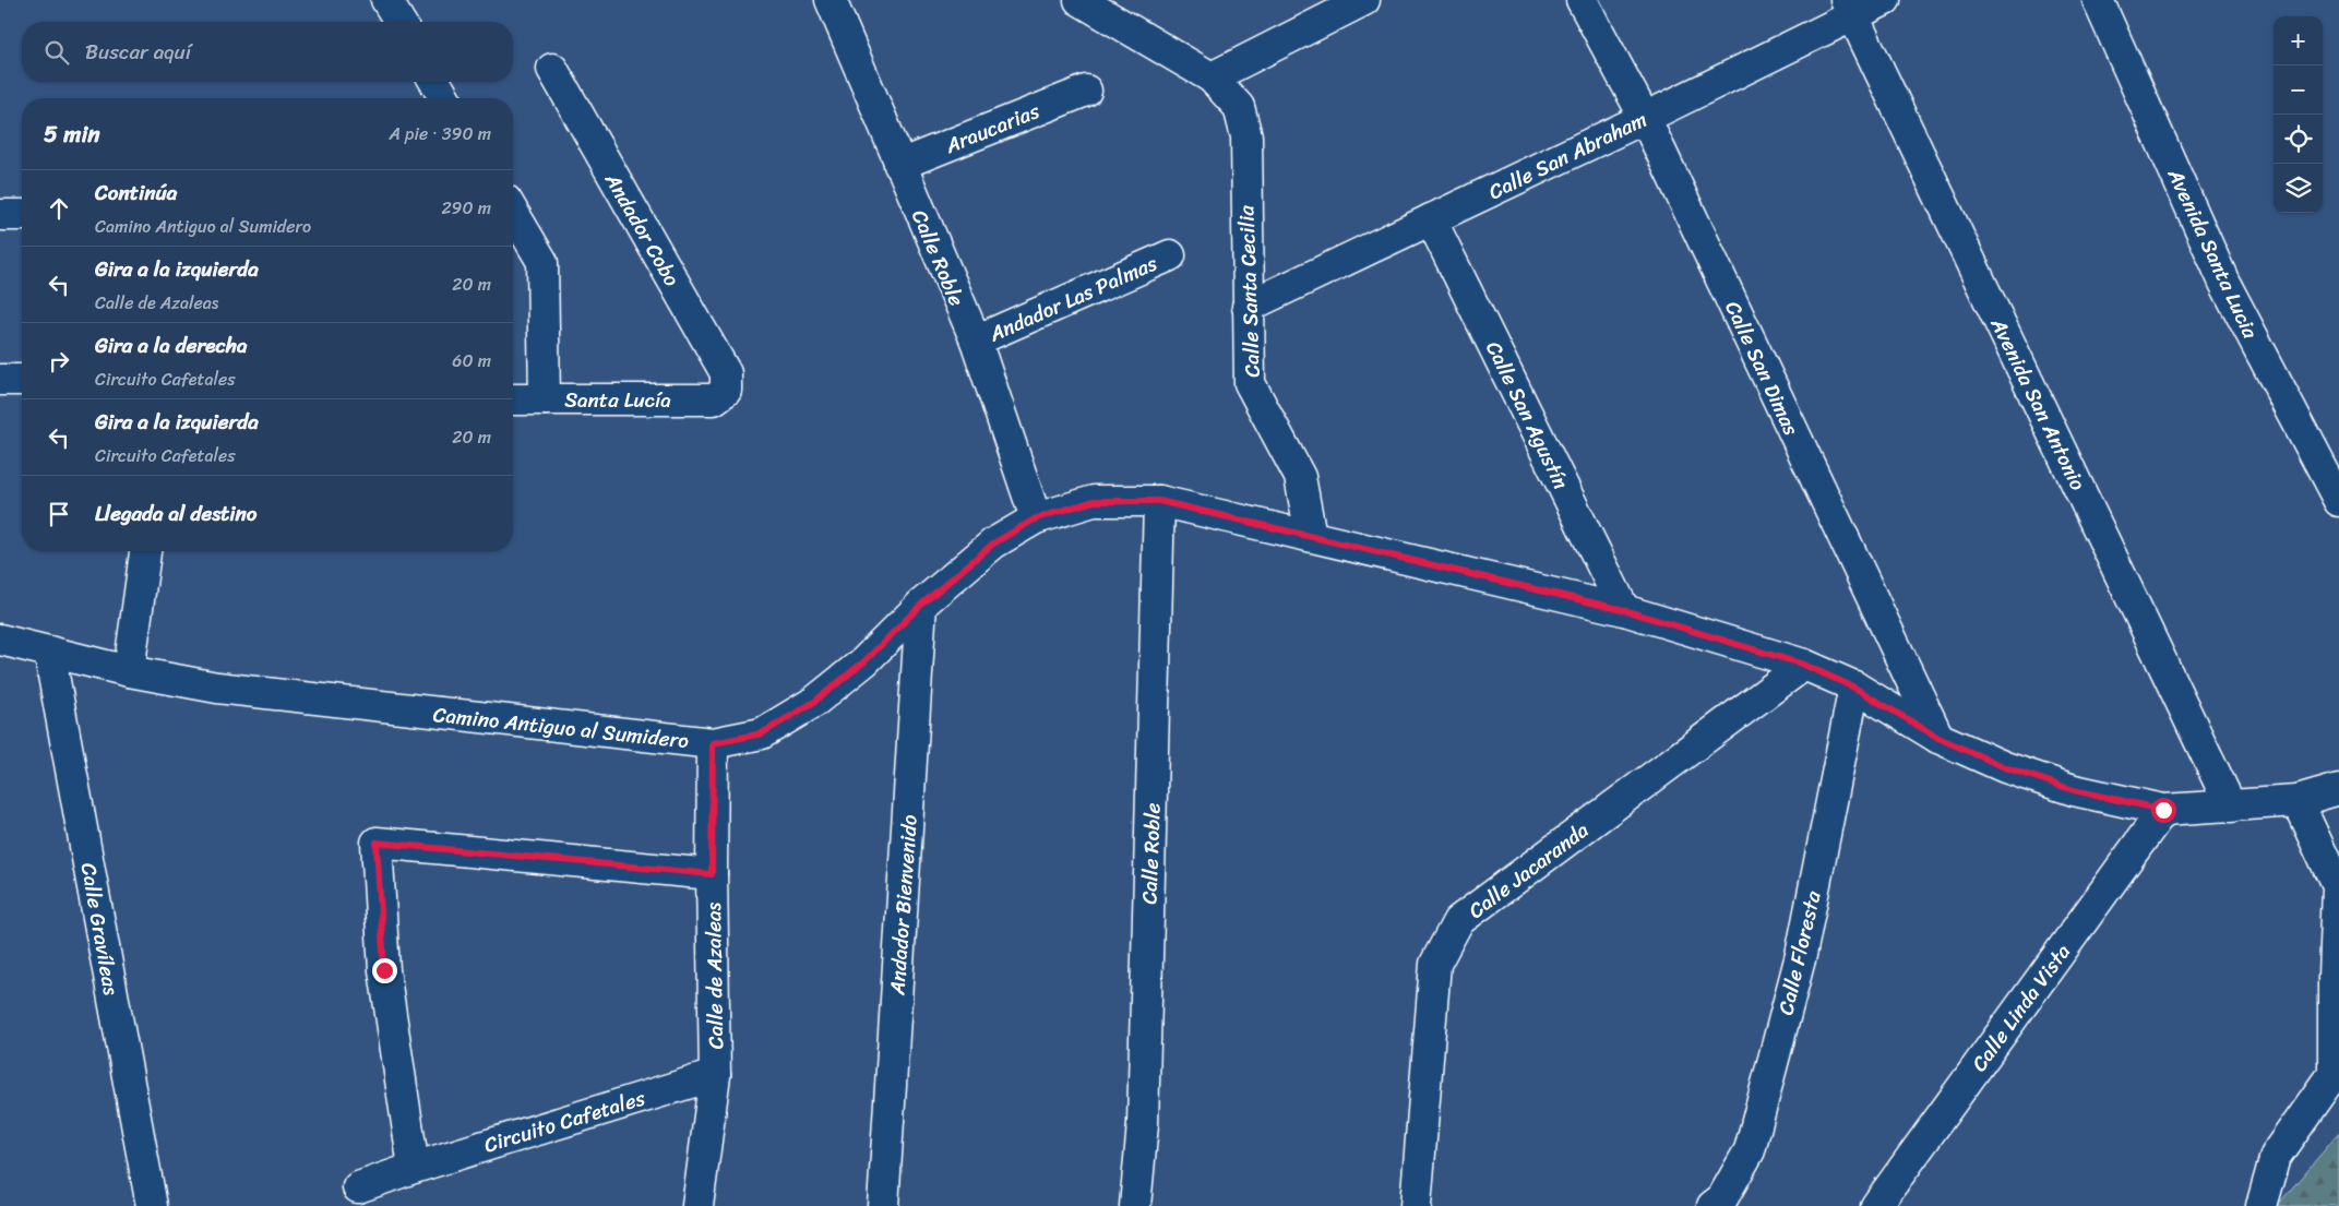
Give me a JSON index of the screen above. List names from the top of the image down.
{
  "streets": {
    "street": [
      "Araucarias",
      "Calle San Abraham",
      "Andador Cobo",
      "Avenida Santa Lucia",
      "Calle Roble",
      "Calle Santa Cecilia",
      "Andador Las Palmas",
      "Calle San Dimas",
      "Santa Lucía",
      "Avenida San Antonio",
      "Calle San Agustín",
      "Camino Antiguo al Sumidero",
      "Calle Jacaranda",
      "Andador Bienvenido",
      "Calle Gravíleas",
      "Calle Floresta",
      "Calle de Azaleas",
      "Calle Linda Vista",
      "Circuito Cafetales"
    ]
  },
  "crossings": [
    ["Araucarias", "Calle Roble"],
    ["Calle San Abraham", "Calle Santa Cecilia"],
    ["Calle San Abraham", "Calle San Dimas"],
    ["Calle San Abraham", "Avenida San Antonio"],
    ["Calle San Abraham", "Calle San Agustín"],
    ["Andador Cobo", "Santa Lucía"],
    ["Calle Roble", "Andador Las Palmas"],
    ["Calle Roble", "Camino Antiguo al Sumidero"],
    ["Calle Santa Cecilia", "Camino Antiguo al Sumidero"],
    ["Calle San Dimas", "Camino Antiguo al Sumidero"],
    ["Avenida San Antonio", "Camino Antiguo al Sumidero"],
    ["Calle San Agustín", "Camino Antiguo al Sumidero"],
    ["Camino Antiguo al Sumidero", "Calle Jacaranda"],
    ["Camino Antiguo al Sumidero", "Andador Bienvenido"],
    ["Camino Antiguo al Sumidero", "Calle Gravíleas"],
    ["Camino Antiguo al Sumidero", "Calle Floresta"],
    ["Camino Antiguo al Sumidero", "Calle de Azaleas"],
    ["Camino Antiguo al Sumidero", "Calle Linda Vista"],
    ["Calle de Azaleas", "Circuito Cafetales"]
  ],
  "page": {
    "map_buttons": ["+", "−"],
    "search": "Buscar aquí",
    "heading": ["5 min", "A pie · 390 m"],
    "list": [
      ["Continúa", "Camino Antiguo al Sumidero", "290 m"],
      ["Gira a la izquierda", "Calle de Azaleas", "20 m"],
      ["Gira a la derecha", "Circuito Cafetales", "60 m"],
      ["Gira a la izquierda", "Circuito Cafetales", "20 m"],
      "Llegada al destino"
    ]
  }
}
